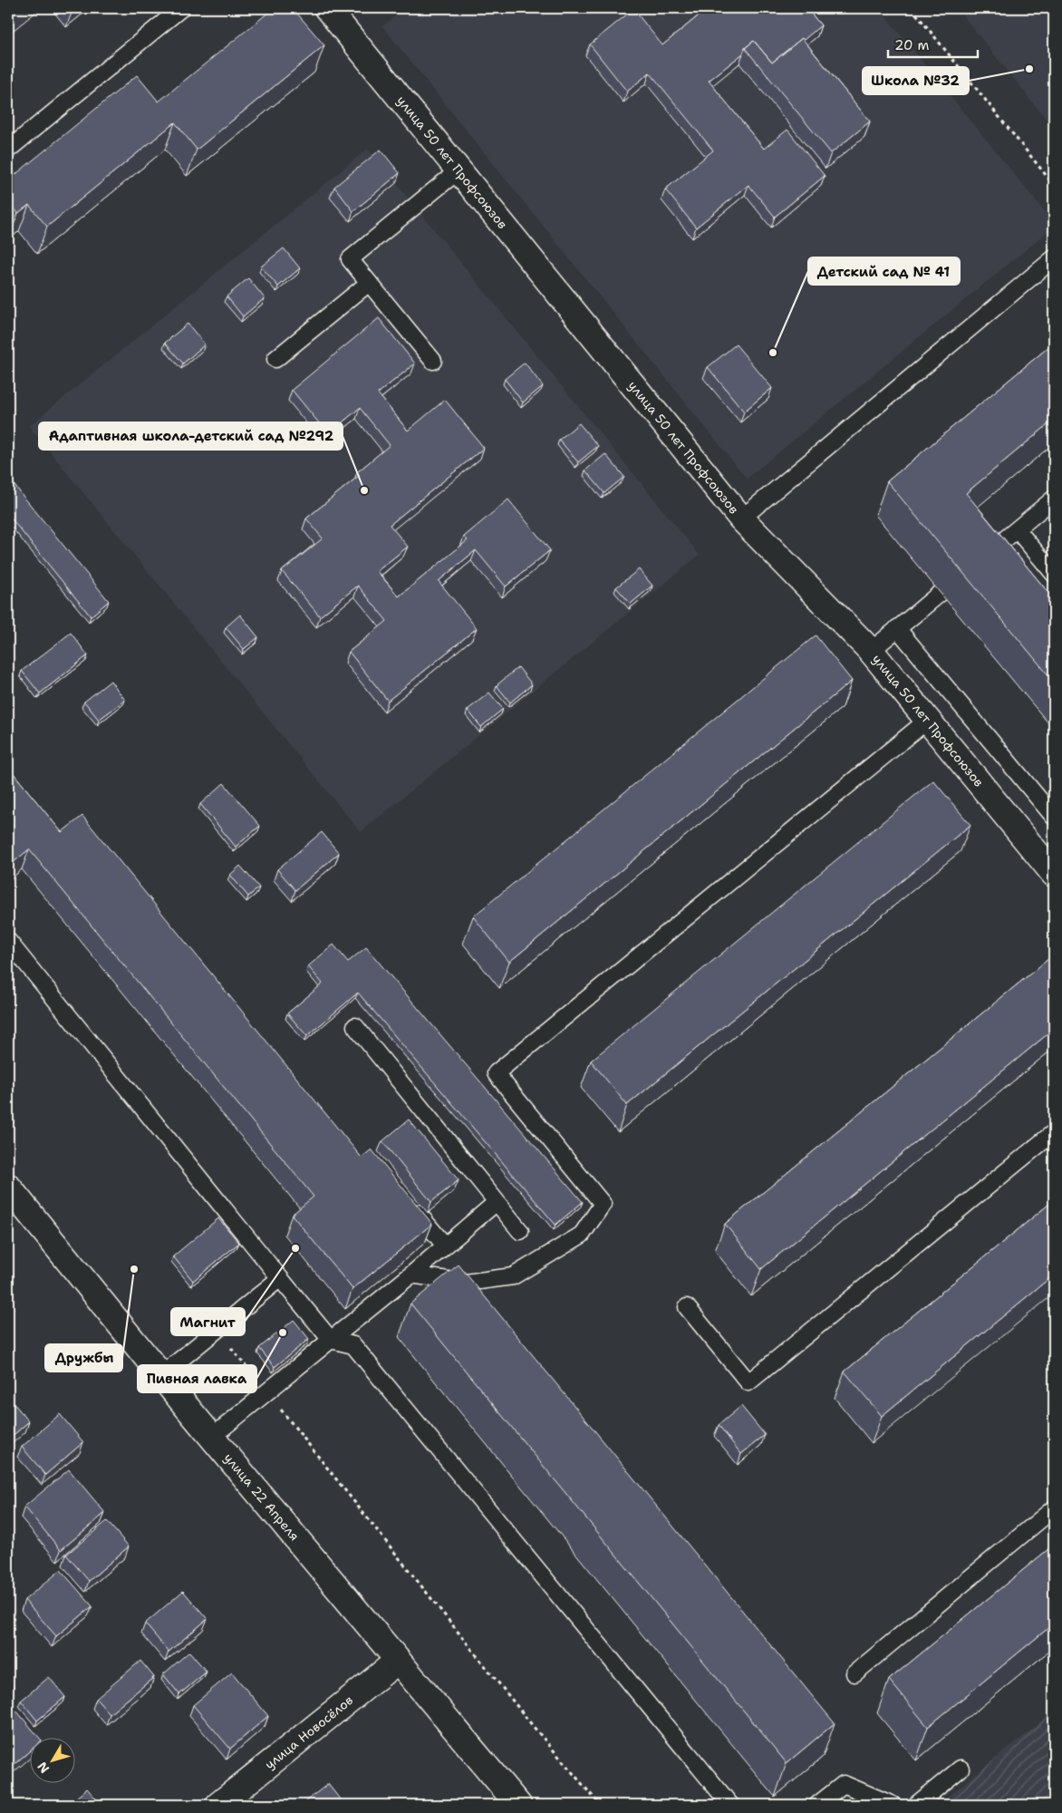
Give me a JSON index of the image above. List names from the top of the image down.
{
  "streets": {
    "street": ["улица 50 лет Профсоюзов", "улица 22 Апреля", "улица Новосёлов"]
  },
  "crossings": [
    ["улица 22 Апреля", "улица Новосёлов"]
  ],
  "places": [
    "Школа №32",
    "Детский сад № 41",
    "Адаптивная школа-детский сад №292",
    "Магнит",
    "Дружбы",
    "Пивная лавка"
  ],
  "scale_bar": "20 m",
  "north": "bottom left"
}
